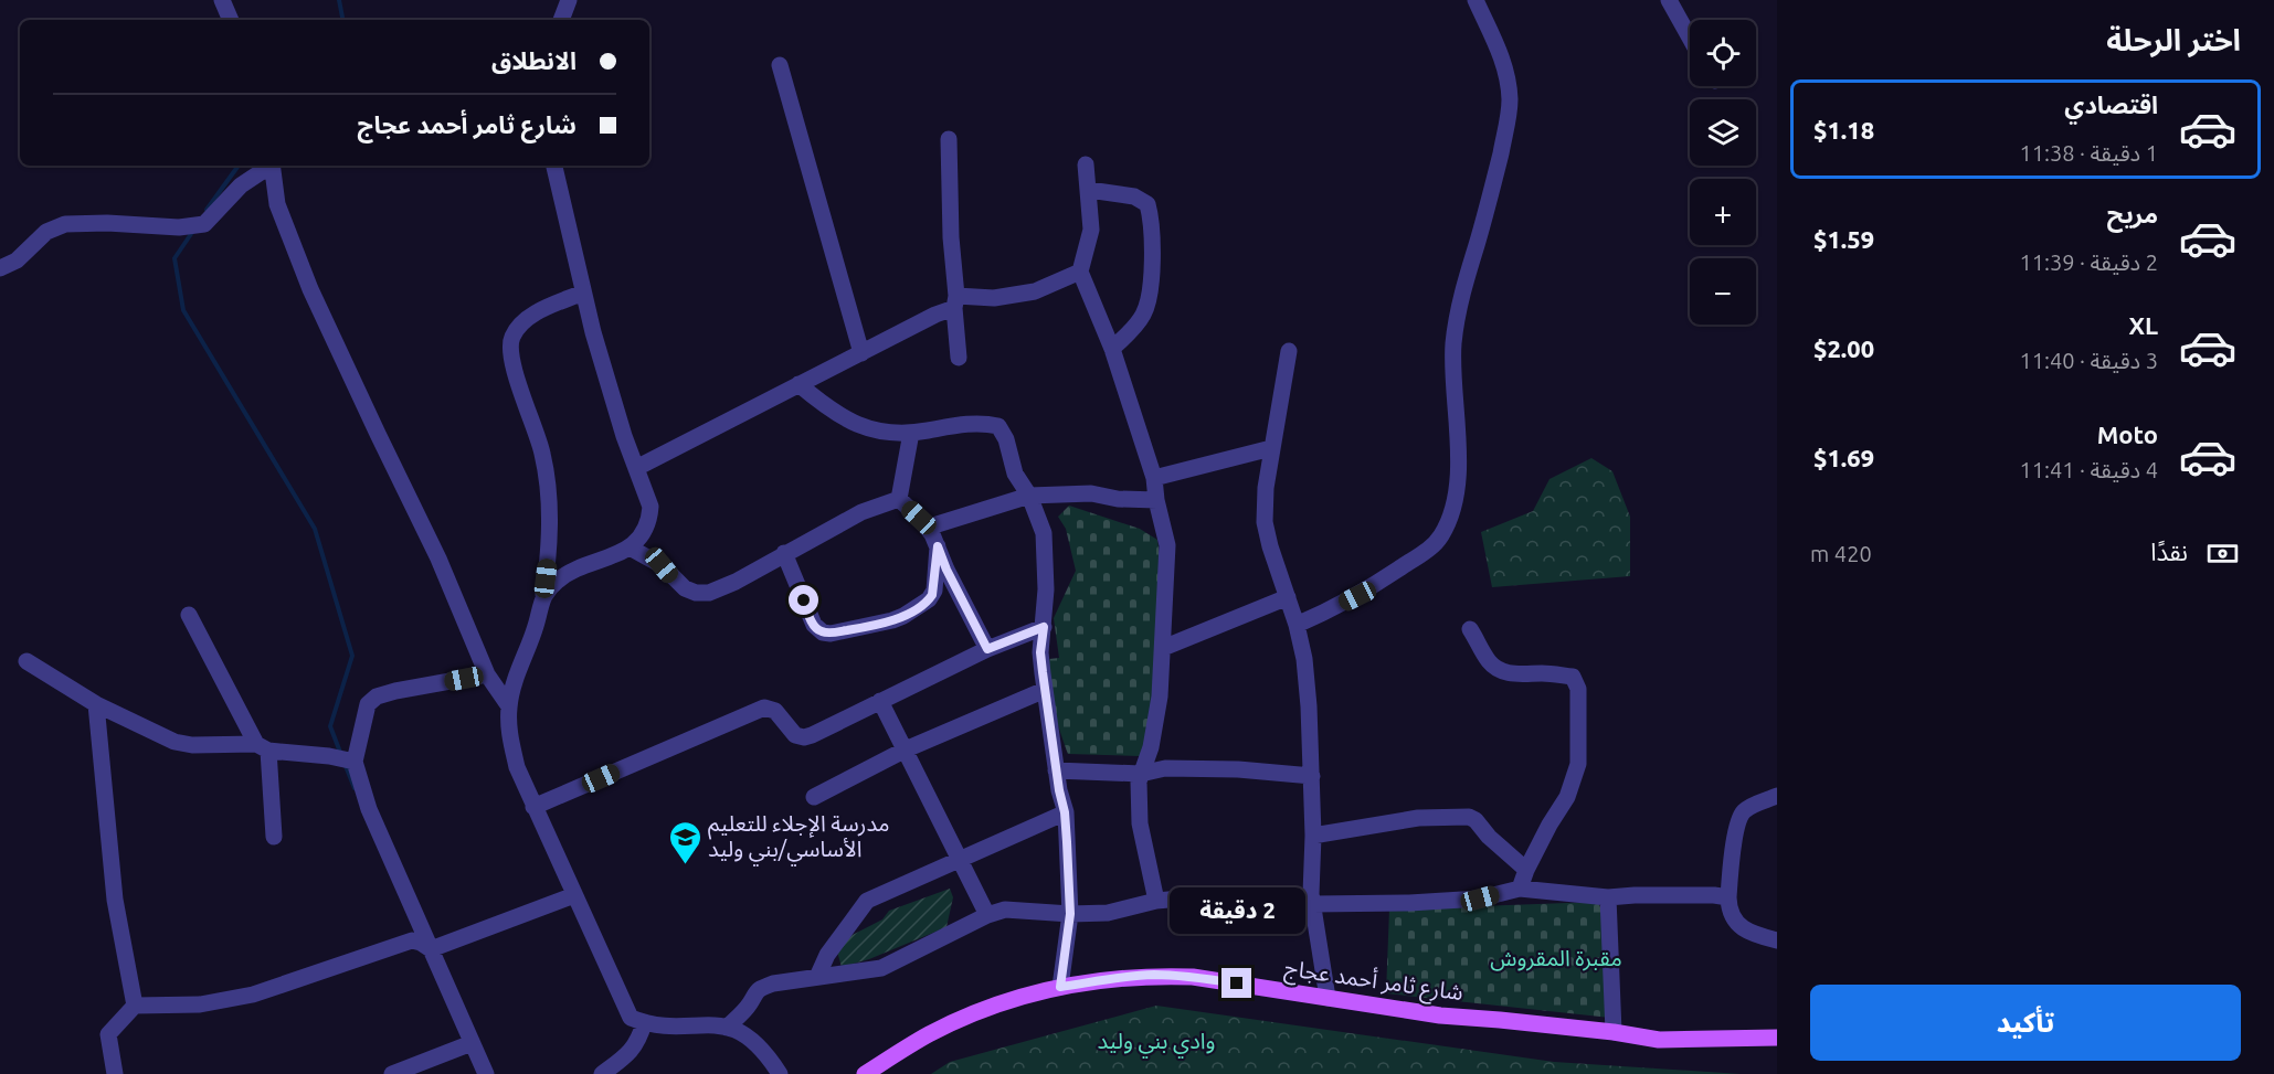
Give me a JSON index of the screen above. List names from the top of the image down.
{
  "streets": {
    "main road": ["شارع ثامر أحمد عجاج"]
  },
  "parks": ["مقبرة المقروش", "وادي بني وليد"],
  "places": {
    "school or university": ["مدرسة الإجلاء للتعليم الأساسي/بني وليد"]
  },
  "page": {
    "heading": "اختر الرحلة",
    "map_buttons": ["+", "−"],
    "banner": ["الانطلاق", "شارع ثامر أحمد عجاج"],
    "list": [
      {
        "name": "اقتصادي",
        "note": "1 دقيقة · 11:38",
        "value": "$1.18"
      },
      {
        "name": "مريح",
        "note": "2 دقيقة · 11:39",
        "value": "$1.59"
      },
      {
        "name": "XL",
        "note": "3 دقيقة · 11:40",
        "value": "$2.00"
      },
      {
        "name": "Moto",
        "note": "4 دقيقة · 11:41",
        "value": "$1.69"
      }
    ],
    "pay": ["نقدًا", "420 m"],
    "bubble": "2 دقيقة",
    "buttons": "تأكيد"
  }
}
